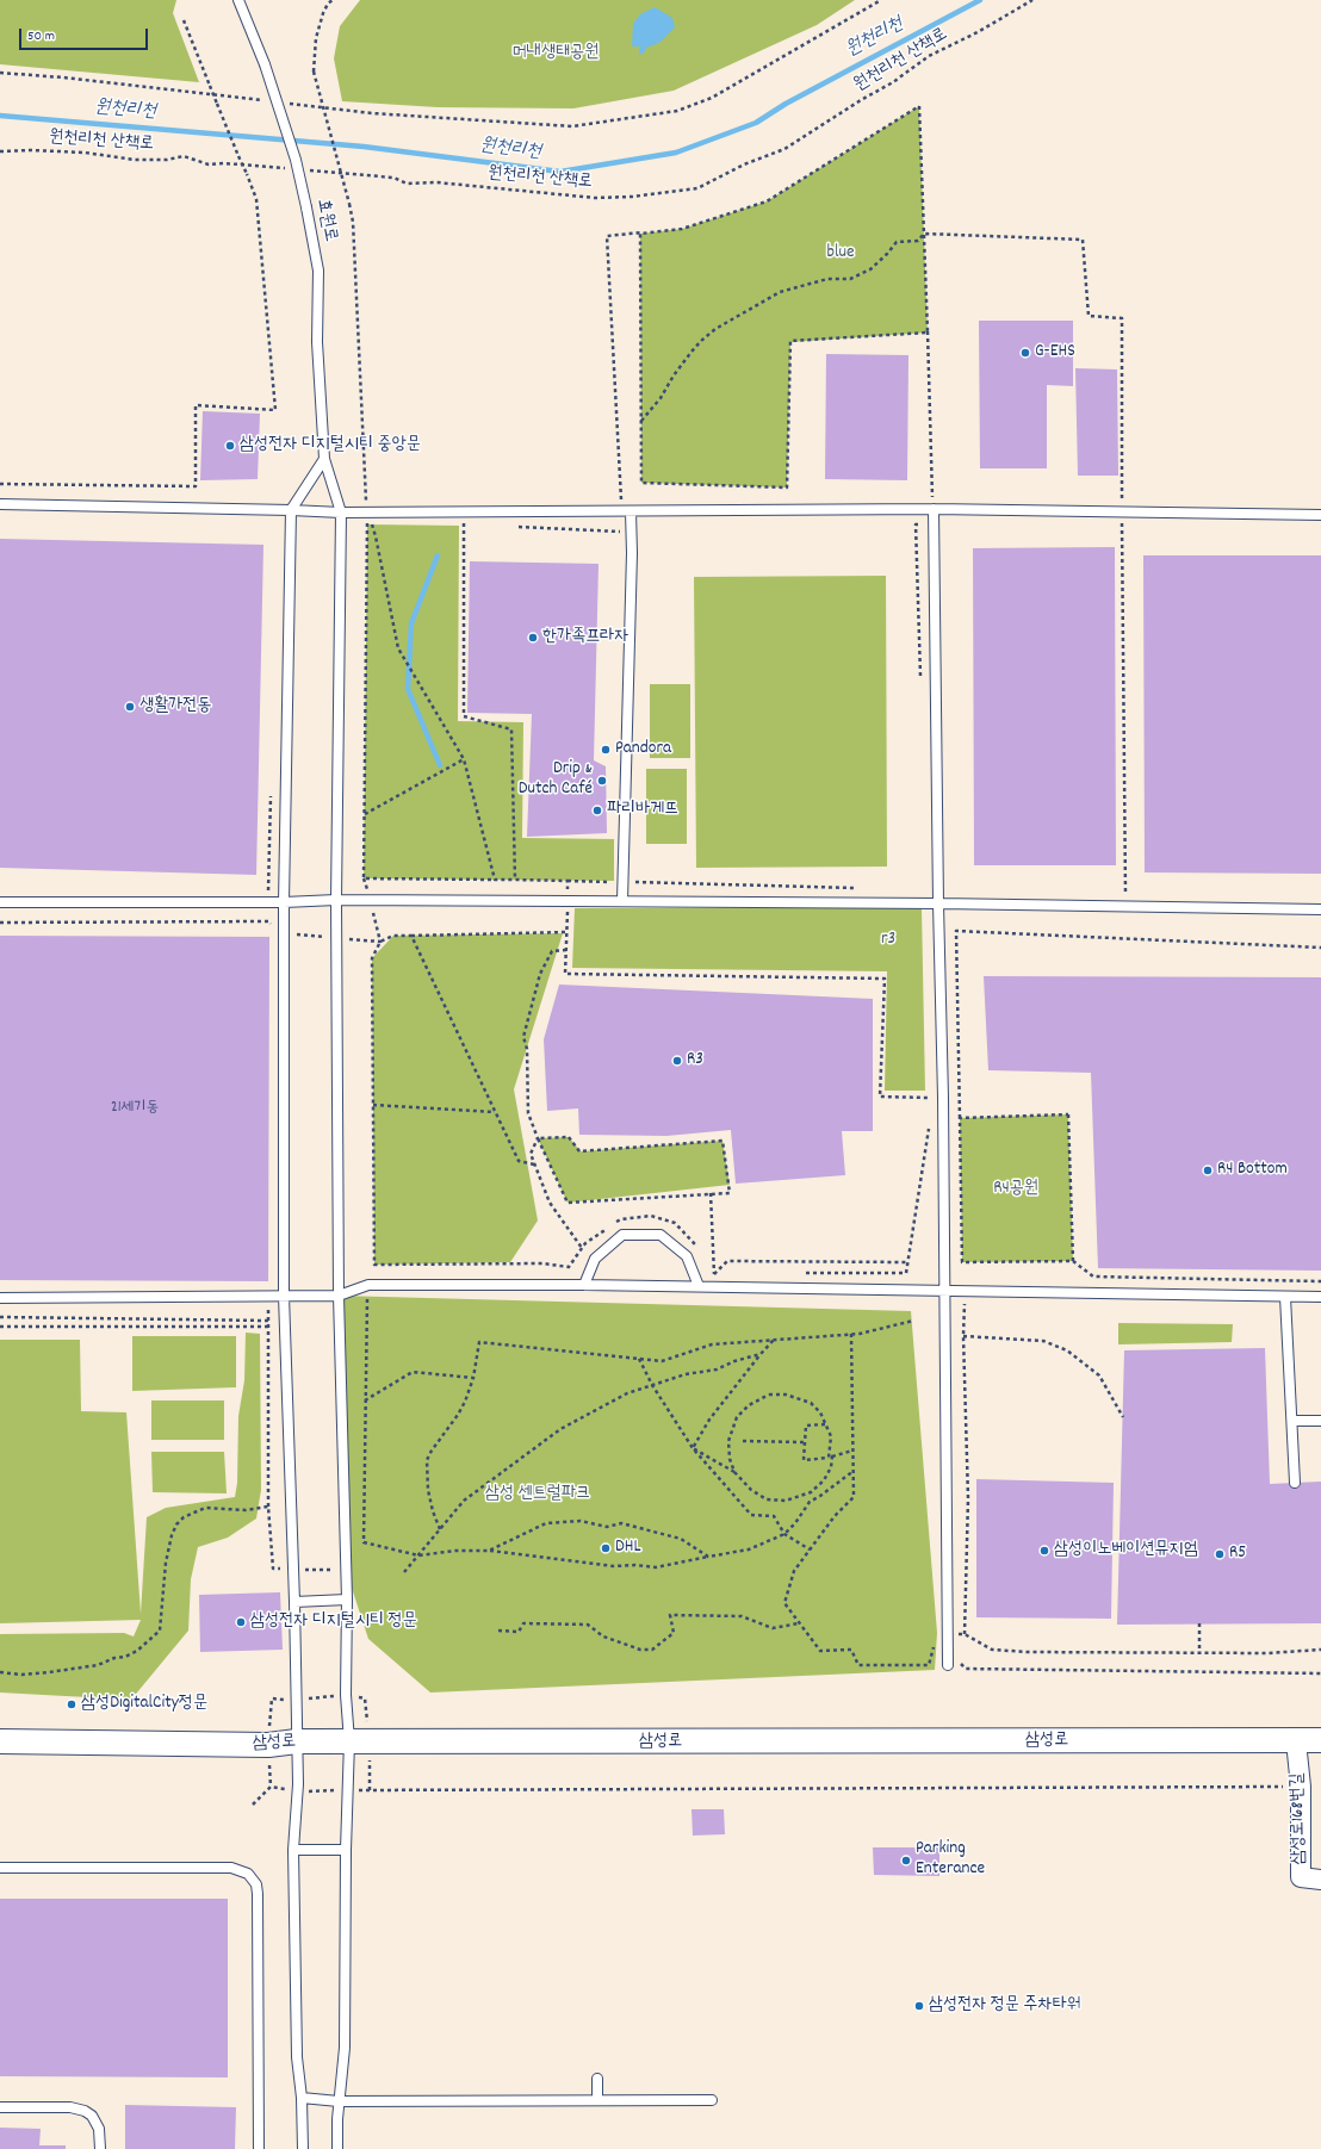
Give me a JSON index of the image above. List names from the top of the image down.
{
  "streets": {
    "street": ["삼성로", "삼성로168번길"],
    "lane": ["효원로"],
    "path": ["원천리천 산책로"]
  },
  "crossings": [
    ["효원로", "삼성로"],
    ["삼성로", "삼성로168번길"]
  ],
  "water": ["원천리천"],
  "parks": [
    "머내생태공원",
    "blue",
    "r3",
    "R4공원",
    "삼성 센트럴파크"
  ],
  "places": [
    "G-EHS",
    "삼성전자 디지털시티 중앙문",
    "한가족프라자",
    "생활가전동",
    "Pandora",
    "Drip & Dutch Café",
    "파리바게뜨",
    "R3",
    "R4 Bottom",
    "DHL",
    "삼성이노베이션뮤지엄",
    "R5",
    "삼성전자 디지털시티 정문",
    "삼성DigitalCity정문",
    "Parking Enterance",
    "삼성전자 정문 주차타워"
  ],
  "house_numbers": ["21세기동"],
  "scale_bar": "50 m"
}
